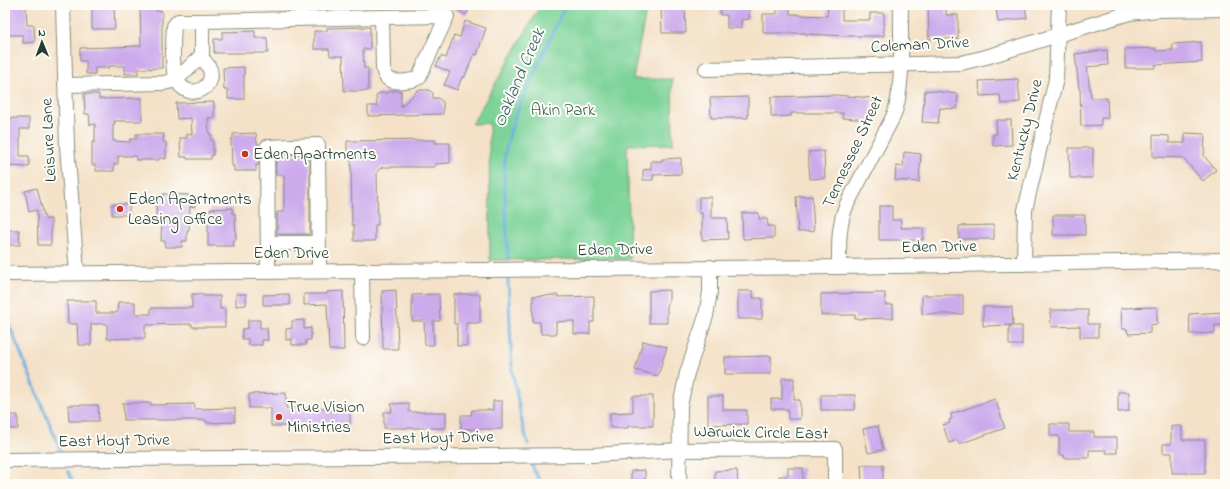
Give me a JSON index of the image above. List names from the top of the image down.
{
  "streets": {
    "street": [
      "Coleman Drive",
      "Kentucky Drive",
      "Leisure Lane",
      "Tennessee Street",
      "Eden Drive",
      "Warwick Circle East",
      "East Hoyt Drive"
    ]
  },
  "crossings": [
    ["Coleman Drive", "Kentucky Drive"],
    ["Coleman Drive", "Tennessee Street"],
    ["Kentucky Drive", "Eden Drive"],
    ["Leisure Lane", "Eden Drive"],
    ["Tennessee Street", "Eden Drive"],
    ["Warwick Circle East", "East Hoyt Drive"]
  ],
  "water": ["Oakland Creek"],
  "parks": ["Akin Park"],
  "places": ["Eden Apartments", "Eden Apartments Leasing Office", "True Vision Ministries"],
  "north": "top"
}
